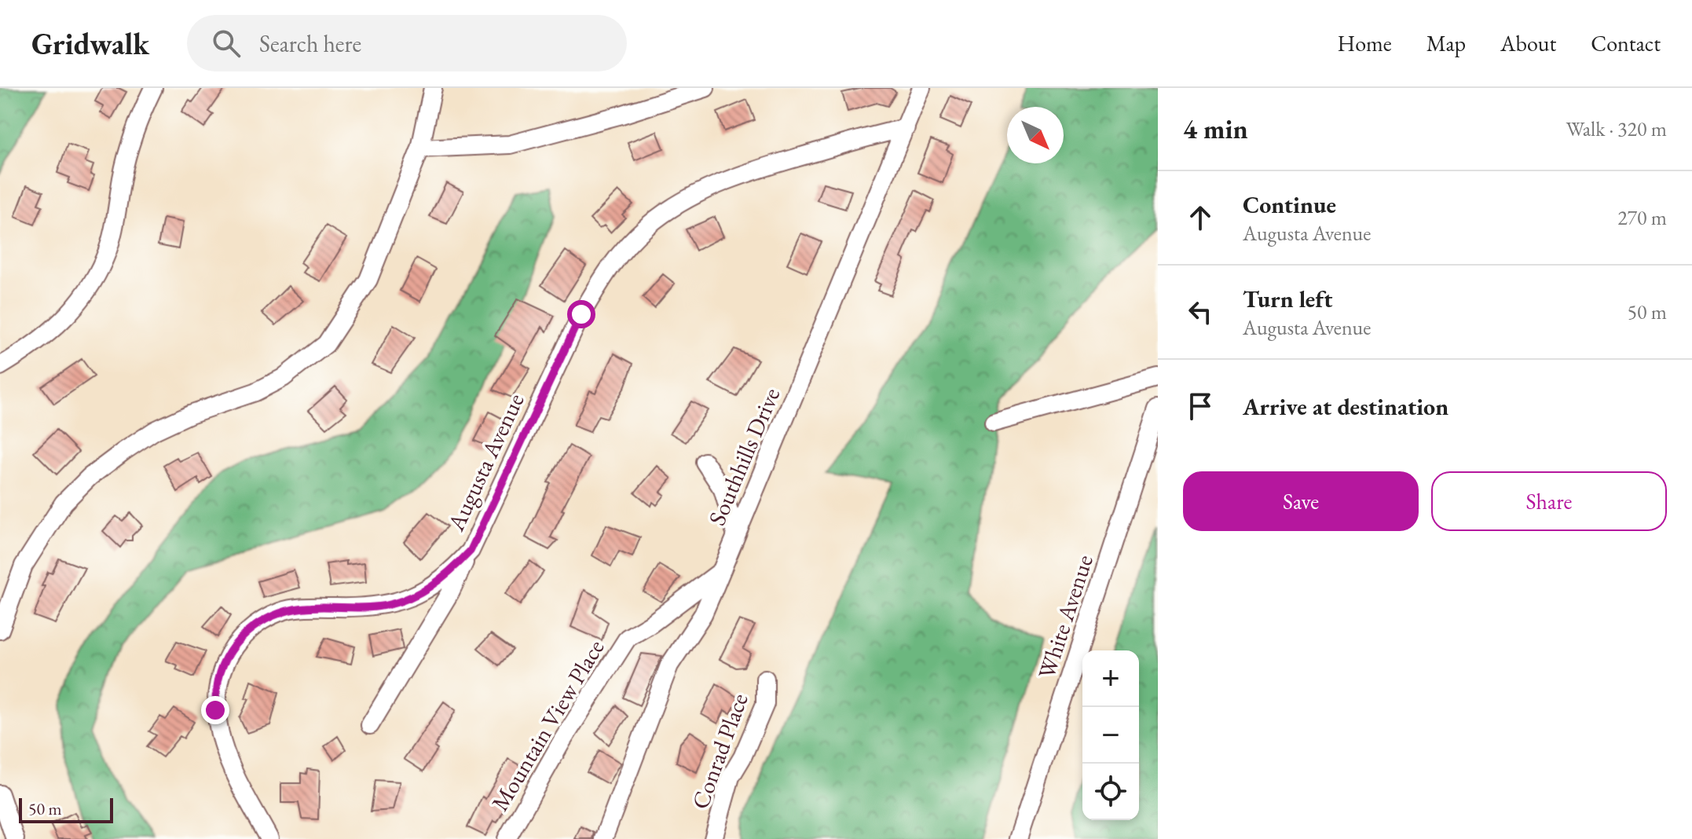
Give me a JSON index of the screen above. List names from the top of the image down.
{
  "streets": {
    "street": [
      "Southhills Drive",
      "Augusta Avenue",
      "White Avenue",
      "Mountain View Place",
      "Conrad Place"
    ]
  },
  "crossings": [
    ["Southhills Drive", "Augusta Avenue"],
    ["Southhills Drive", "Mountain View Place"]
  ],
  "scale_bar": "50 m",
  "north": "bottom right",
  "page": {
    "header": "Gridwalk",
    "search": "Search here",
    "nav": [
      "Home",
      "Map",
      "About",
      "Contact"
    ],
    "heading": ["4 min", "Walk · 320 m"],
    "list": [
      ["Continue", "Augusta Avenue", "270 m"],
      ["Turn left", "Augusta Avenue", "50 m"],
      "Arrive at destination"
    ],
    "buttons": ["Save", "Share"],
    "map_buttons": ["+", "−"],
    "scale": "50 m"
  }
}
